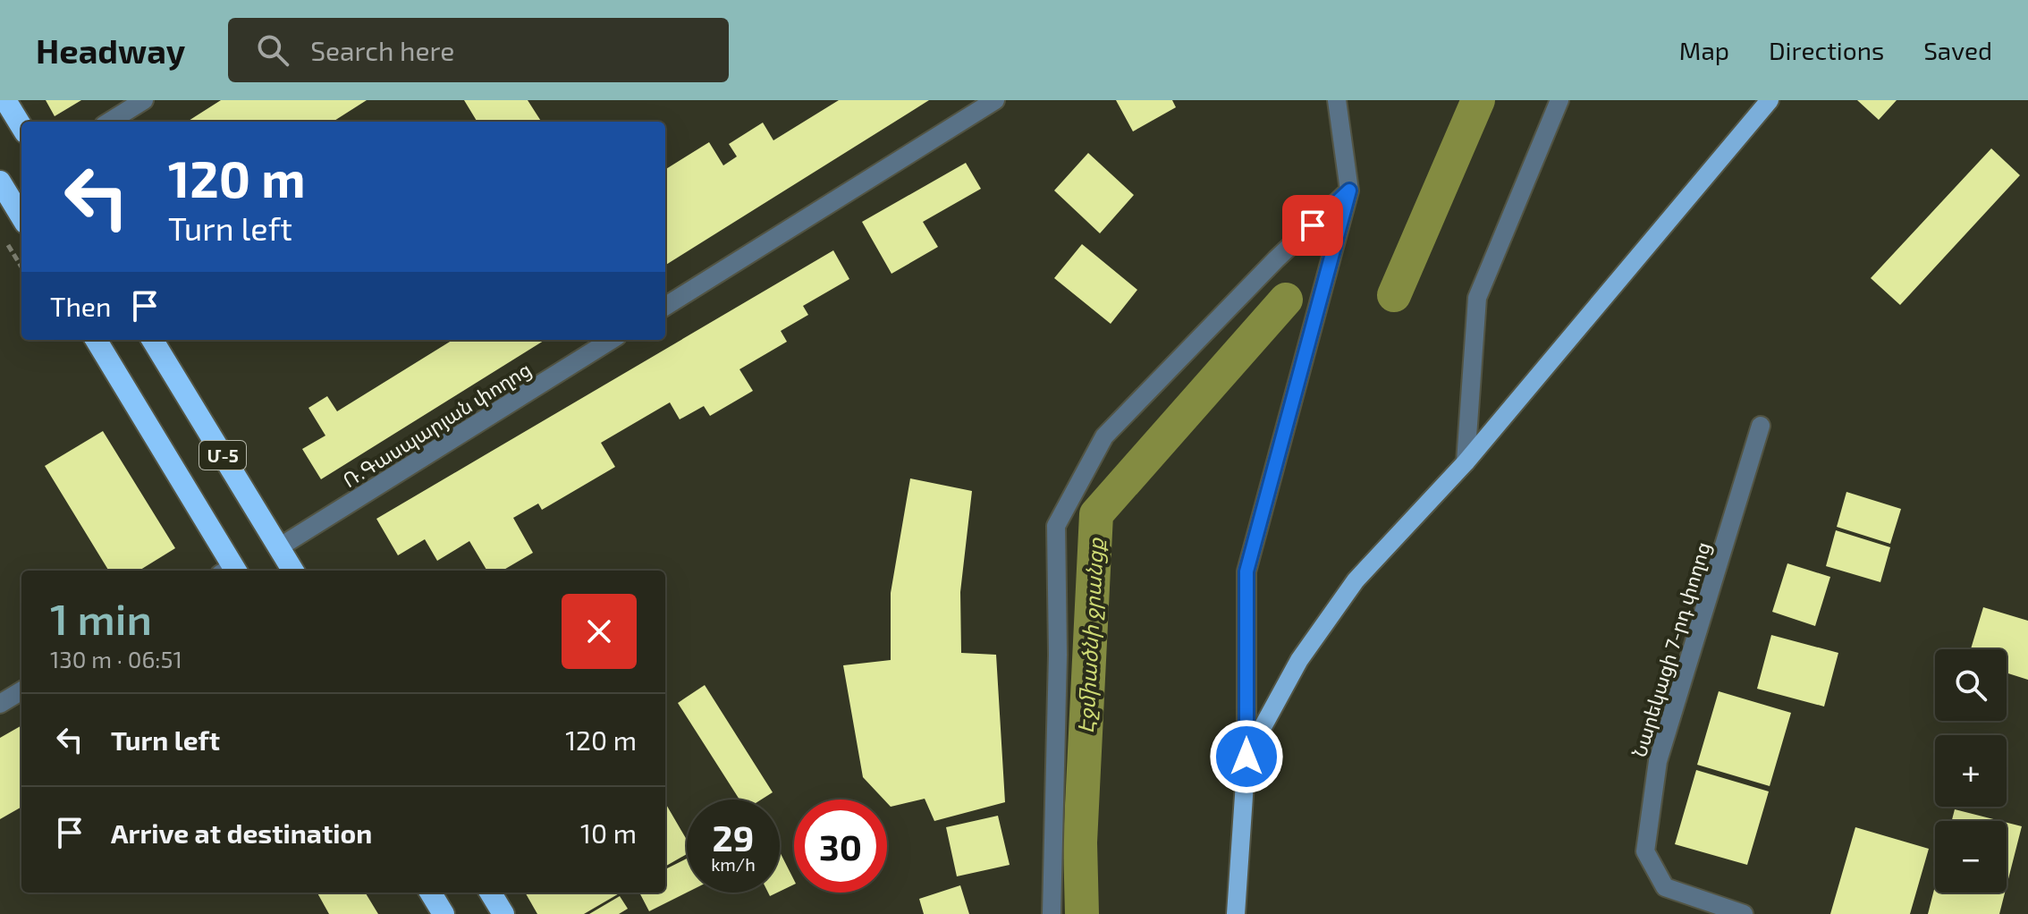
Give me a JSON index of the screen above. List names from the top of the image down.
{
  "streets": {
    "highway": ["Մ-5"],
    "street": ["Ռ.Գասպարյան փողոց", "Նարեկացի 7-րդ փողոց"]
  },
  "crossings": [
    ["Ռ.Գասպարյան փողոց", "Մ-5"]
  ],
  "water": ["Էջմիածնի ջրանցք"],
  "page": {
    "header": "Headway",
    "search": "Search here",
    "nav": ["Map", "Directions", "Saved"],
    "turn": ["120 m", "Turn left"],
    "then": "Then",
    "heading": ["1 min", "130 m · 06:51"],
    "map_buttons": ["+", "−"],
    "list": [
      {
        "name": "Turn left",
        "value": "120 m"
      },
      {
        "name": "Arrive at destination",
        "value": "10 m"
      }
    ],
    "speed": "29 km/h",
    "limit": "30"
  }
}
